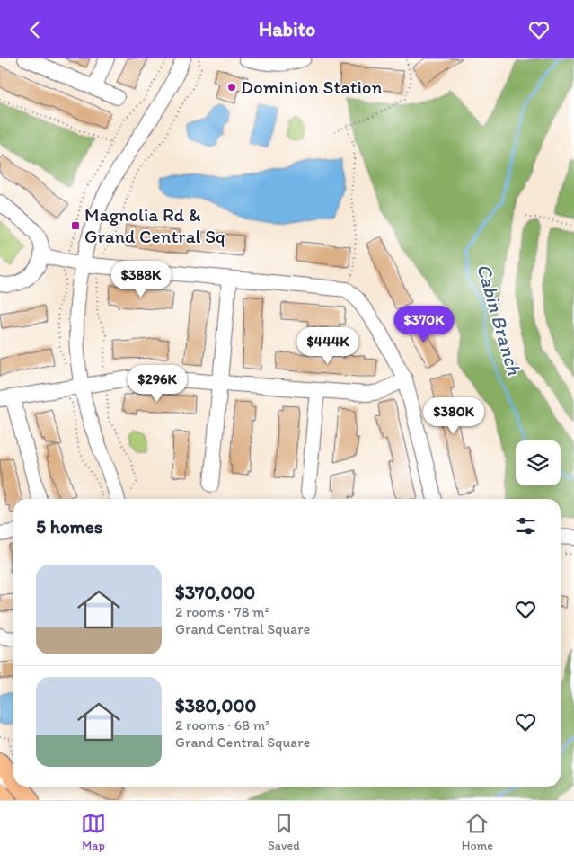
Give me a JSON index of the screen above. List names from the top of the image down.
{
  "water": ["Cabin Branch"],
  "places": {
    "other": ["Dominion Station"],
    "transit": ["Magnolia Rd & Grand Central Sq"]
  },
  "page": {
    "header": "Habito",
    "price": [
      "$388K",
      "$370K",
      "$444K",
      "$296K",
      "$380K"
    ],
    "heading": "5 homes",
    "list": [
      {
        "name": "$370,000",
        "note": "2 rooms · 78 m² · Grand Central Square"
      },
      {
        "name": "$380,000",
        "note": "2 rooms · 68 m² · Grand Central Square"
      }
    ],
    "tabs": ["Map", "Saved", "Home"]
  }
}
